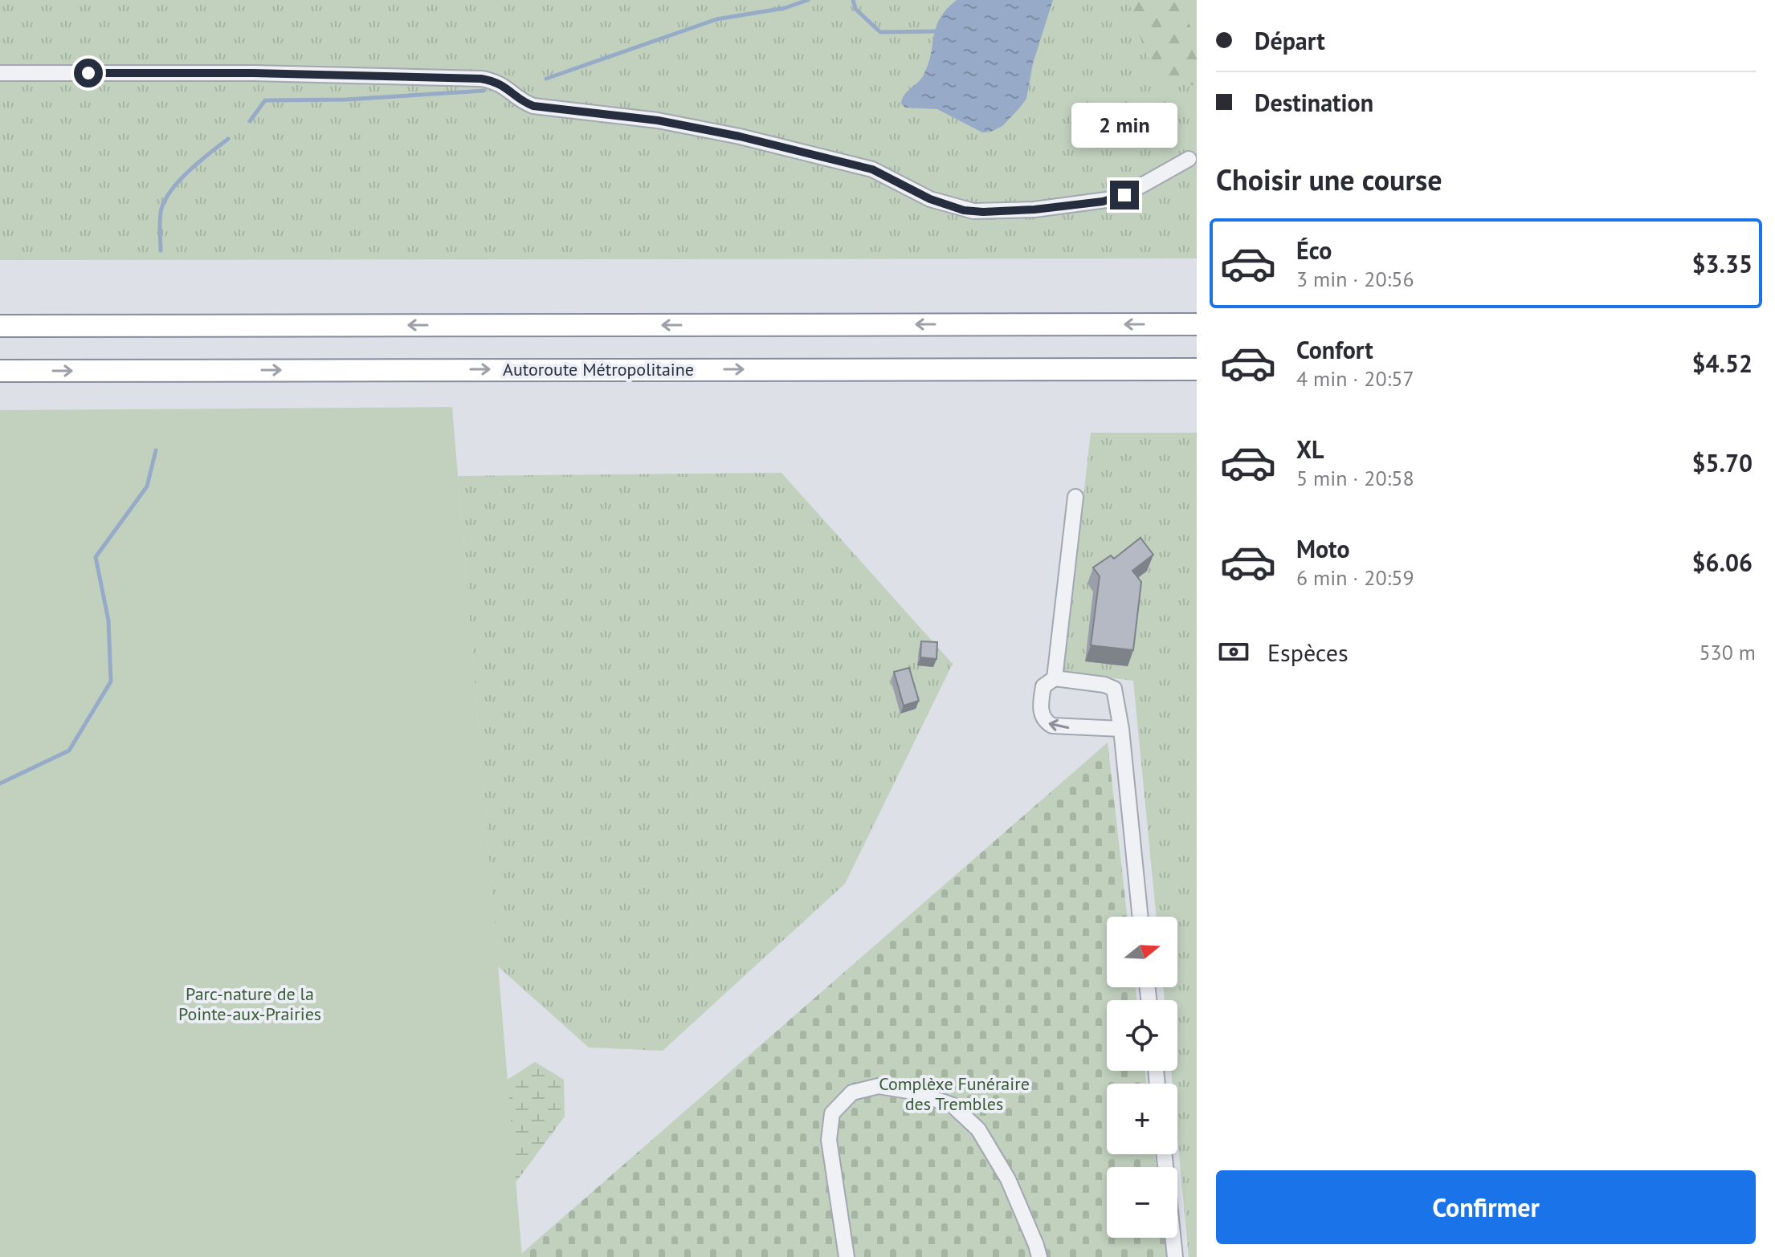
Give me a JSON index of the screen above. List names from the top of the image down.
{
  "streets": {
    "highway": ["Autoroute Métropolitaine"]
  },
  "parks": ["Parc-nature de la Pointe-aux-Prairies", "Complèxe Funéraire des Trembles"],
  "north": "right",
  "page": {
    "banner": ["Départ", "Destination"],
    "bubble": "2 min",
    "heading": "Choisir une course",
    "list": [
      {
        "name": "Éco",
        "note": "3 min · 20:56",
        "value": "$3.35"
      },
      {
        "name": "Confort",
        "note": "4 min · 20:57",
        "value": "$4.52"
      },
      {
        "name": "XL",
        "note": "5 min · 20:58",
        "value": "$5.70"
      },
      {
        "name": "Moto",
        "note": "6 min · 20:59",
        "value": "$6.06"
      }
    ],
    "pay": ["Espèces", "530 m"],
    "map_buttons": ["+", "−"],
    "buttons": "Confirmer"
  }
}
